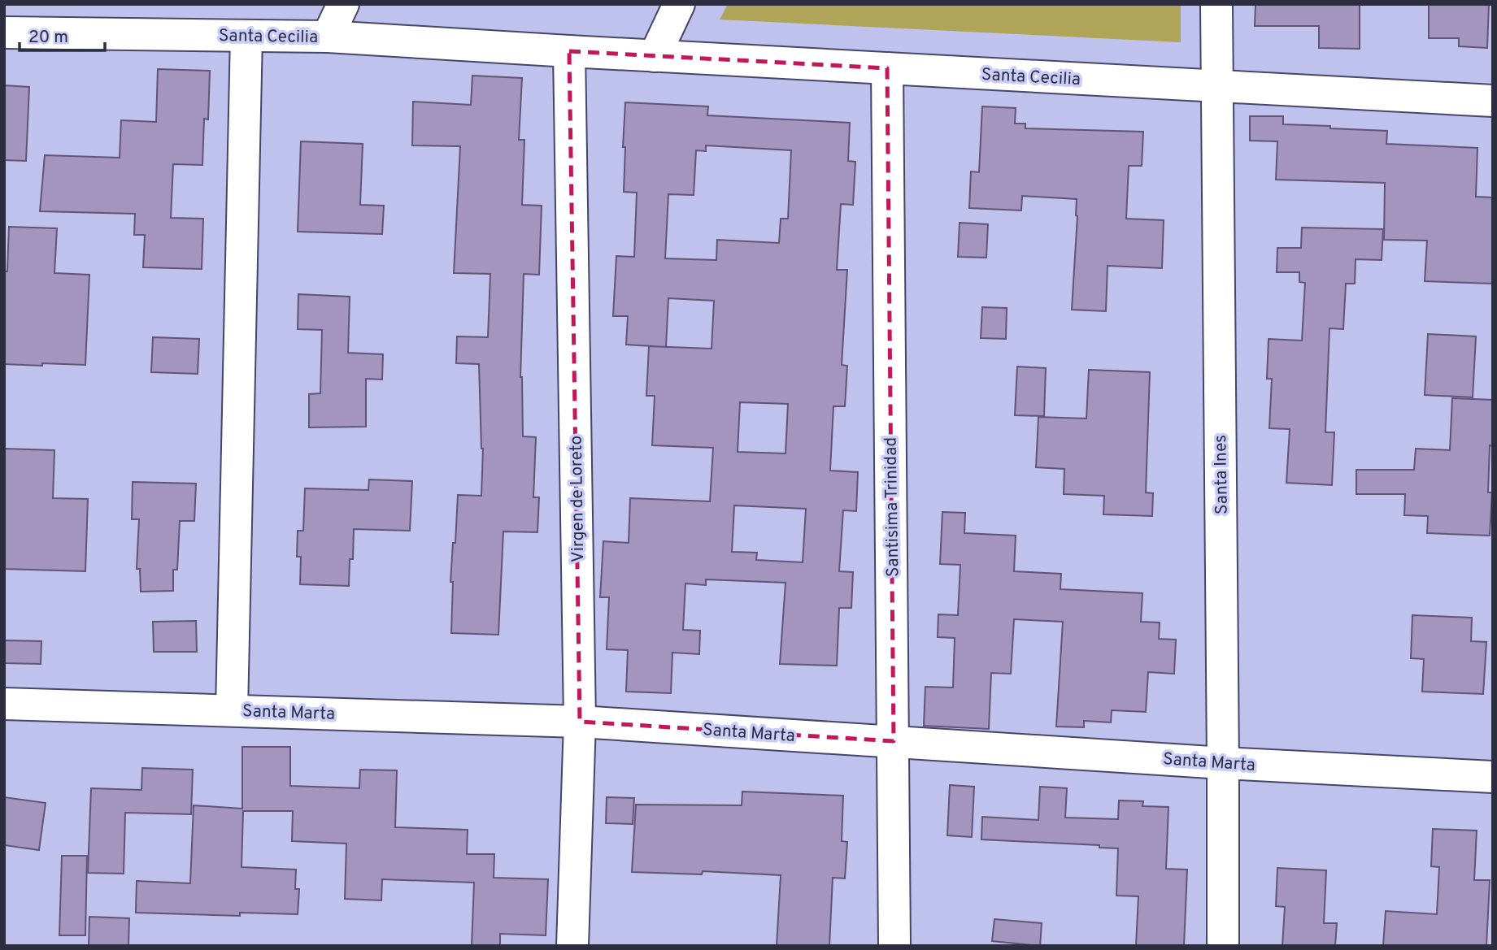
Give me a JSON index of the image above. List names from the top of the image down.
{
  "streets": {
    "street": [
      "Santa Cecilia",
      "Santa Ines",
      "Virgen de Loreto",
      "Santisima Trinidad",
      "Santa Marta"
    ]
  },
  "crossings": [
    ["Santa Cecilia", "Santa Ines"],
    ["Santa Cecilia", "Virgen de Loreto"],
    ["Santa Cecilia", "Santisima Trinidad"],
    ["Santa Ines", "Santa Marta"],
    ["Virgen de Loreto", "Santa Marta"],
    ["Santisima Trinidad", "Santa Marta"]
  ],
  "scale_bar": "20 m"
}
